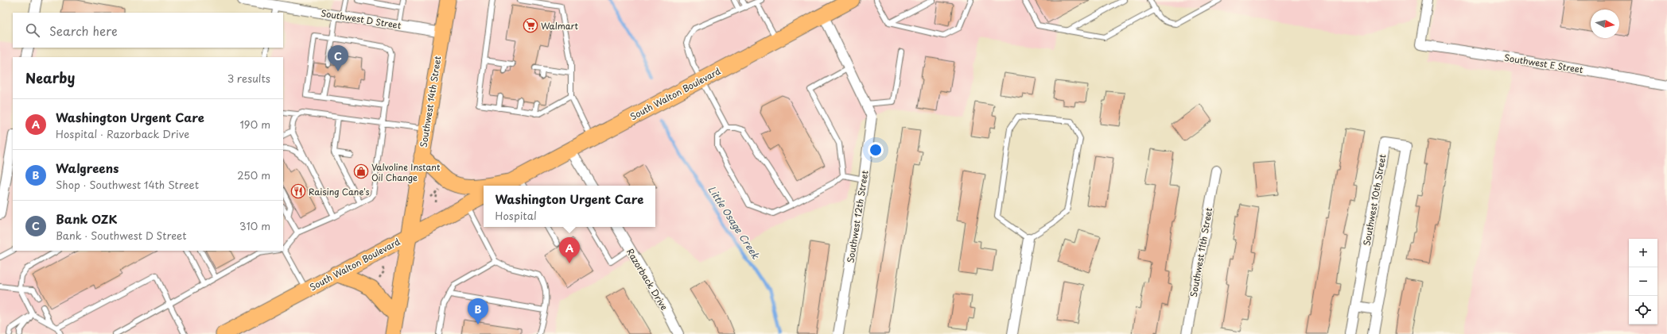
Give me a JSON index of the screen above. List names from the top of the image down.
{
  "streets": {
    "main road": ["South Walton Boulevard", "Southwest 14th Street"],
    "street": [
      "Southwest D Street",
      "Southwest E Street",
      "Southwest 10th Street",
      "Southwest 12th Street",
      "Southwest 11th Street",
      "Razorback Drive"
    ]
  },
  "crossings": [
    ["Southwest D Street", "Southwest 14th Street"],
    ["South Walton Boulevard", "Southwest 14th Street"],
    ["South Walton Boulevard", "Southwest 12th Street"]
  ],
  "water": ["Little Osage Creek"],
  "places": {
    "supermarket": ["Walmart"],
    "shop": ["Valvoline Instant Oil Change"],
    "restaurant": ["Raising Cane's"]
  },
  "north": "right",
  "page": {
    "search": "Search here",
    "pins": ["C", "A", "B"],
    "heading": ["Nearby", "3 results"],
    "list": [
      {
        "mark": "A",
        "name": "Washington Urgent Care",
        "note": "Hospital · Razorback Drive",
        "value": "190 m"
      },
      {
        "mark": "B",
        "name": "Walgreens",
        "note": "Shop · Southwest 14th Street",
        "value": "250 m"
      },
      {
        "mark": "C",
        "name": "Bank OZK",
        "note": "Bank · Southwest D Street",
        "value": "310 m"
      }
    ],
    "popup": ["Washington Urgent Care", "Hospital"],
    "map_buttons": ["+", "−"]
  }
}
